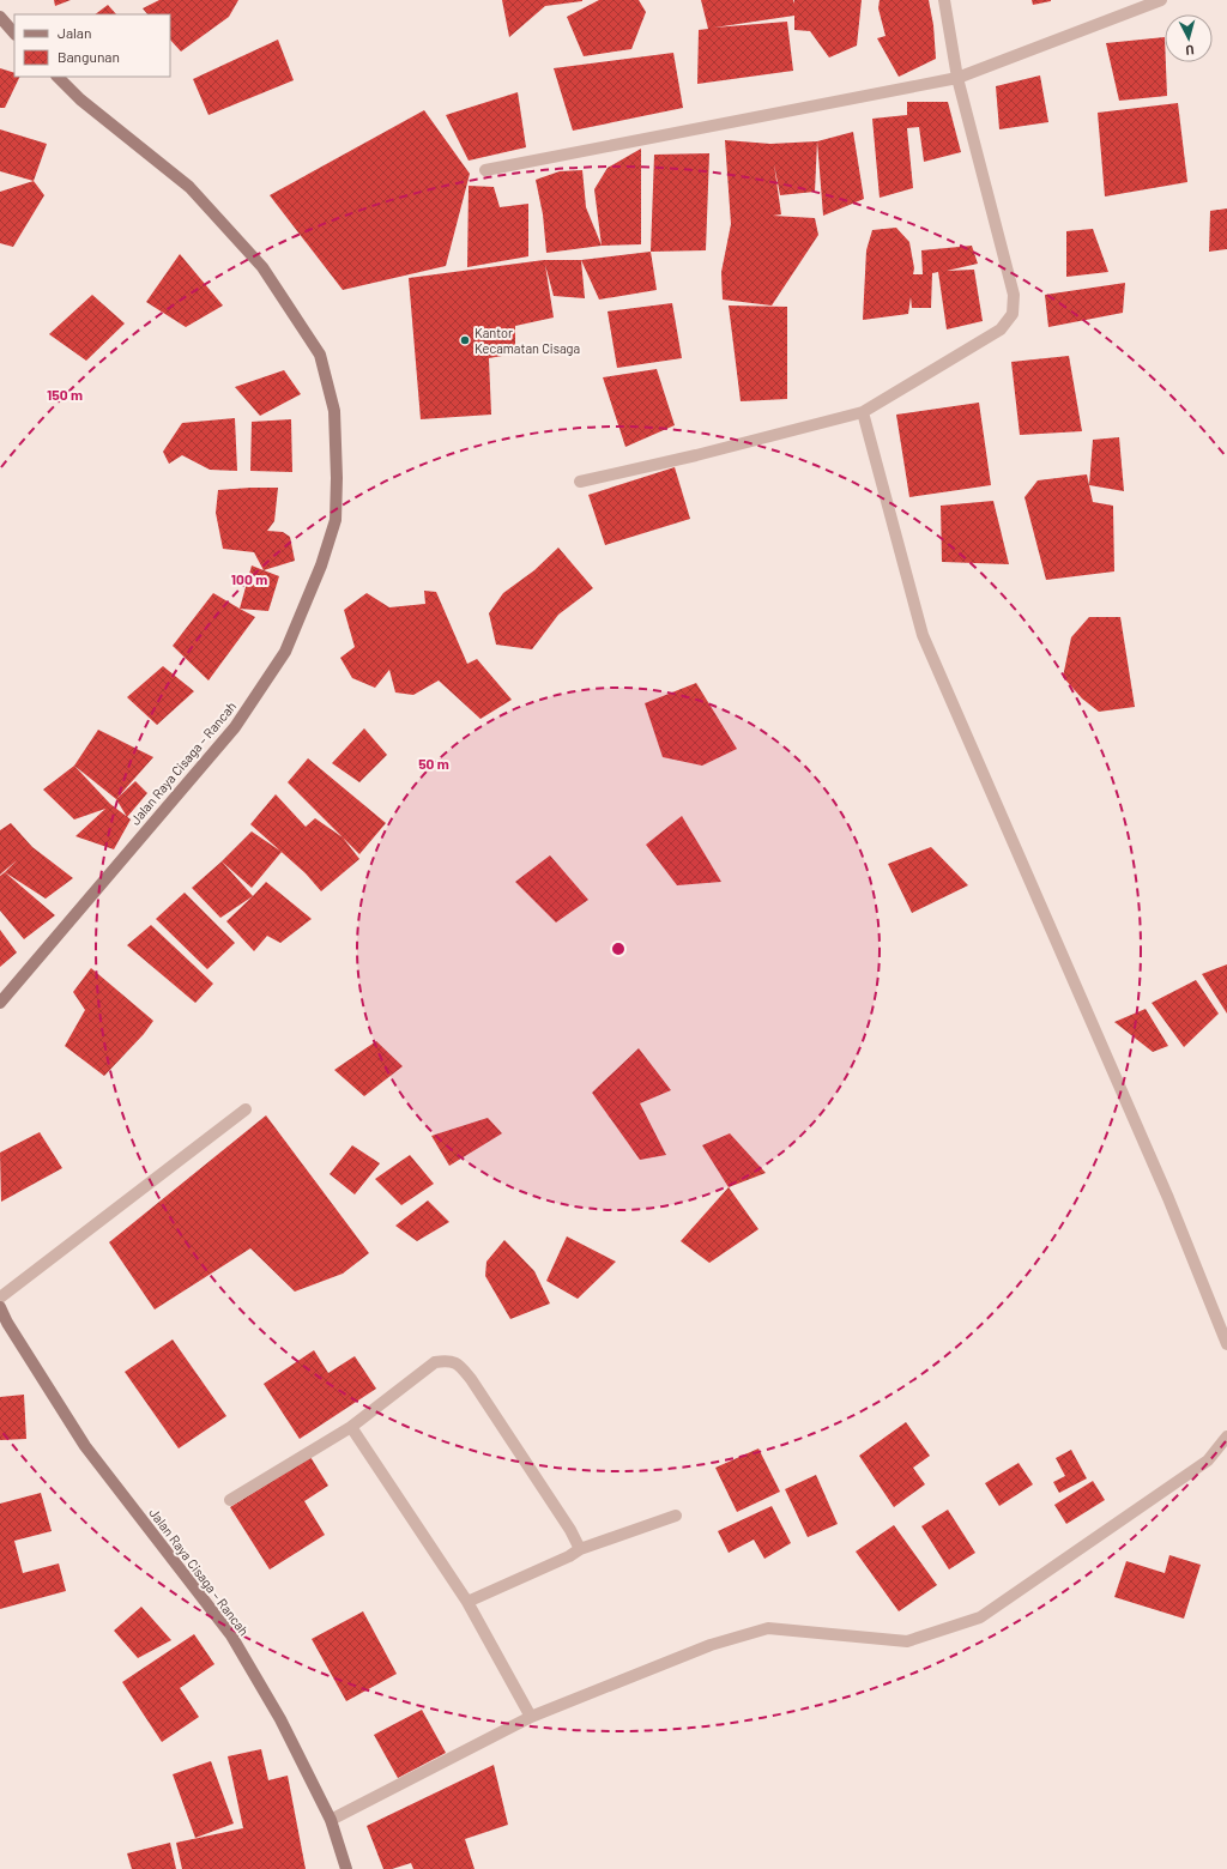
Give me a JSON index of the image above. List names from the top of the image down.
{
  "streets": {
    "main road": ["Jalan Raya Cisaga – Rancah"]
  },
  "places": ["Kantor Kecamatan Cisaga"],
  "legend": ["Jalan", "Bangunan"],
  "north": "bottom",
  "rings": ["150 m", "100 m", "50 m"]
}
